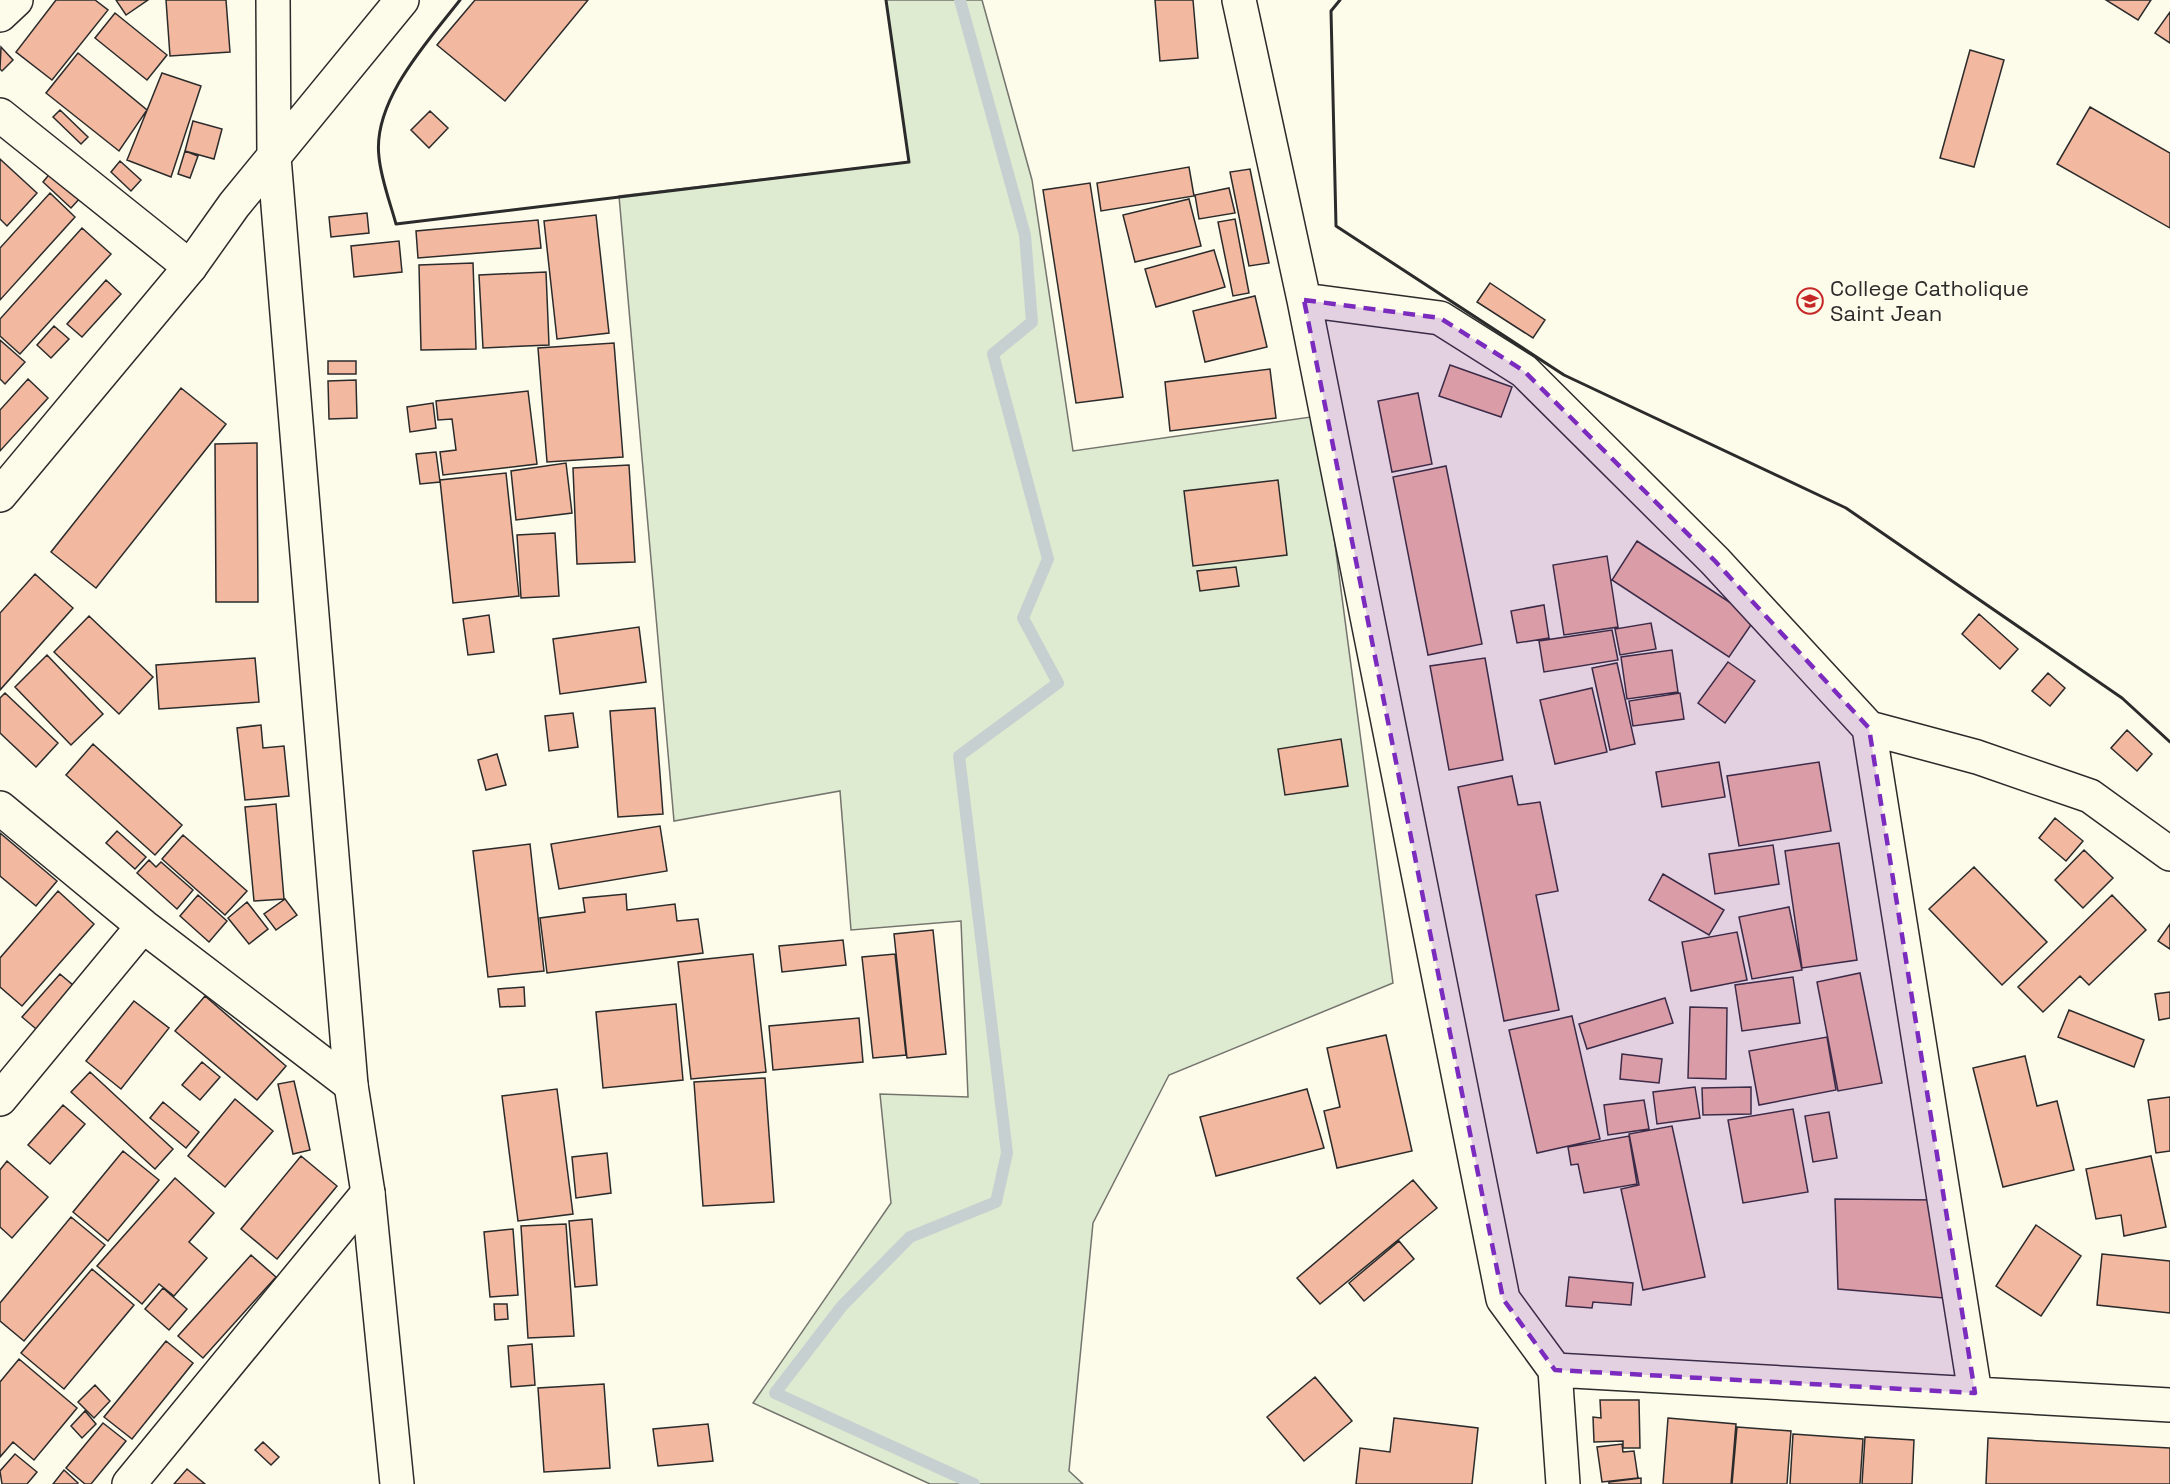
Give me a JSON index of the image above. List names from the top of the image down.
{
  "places": {
    "school or university": ["College Catholique Saint Jean"]
  }
}
